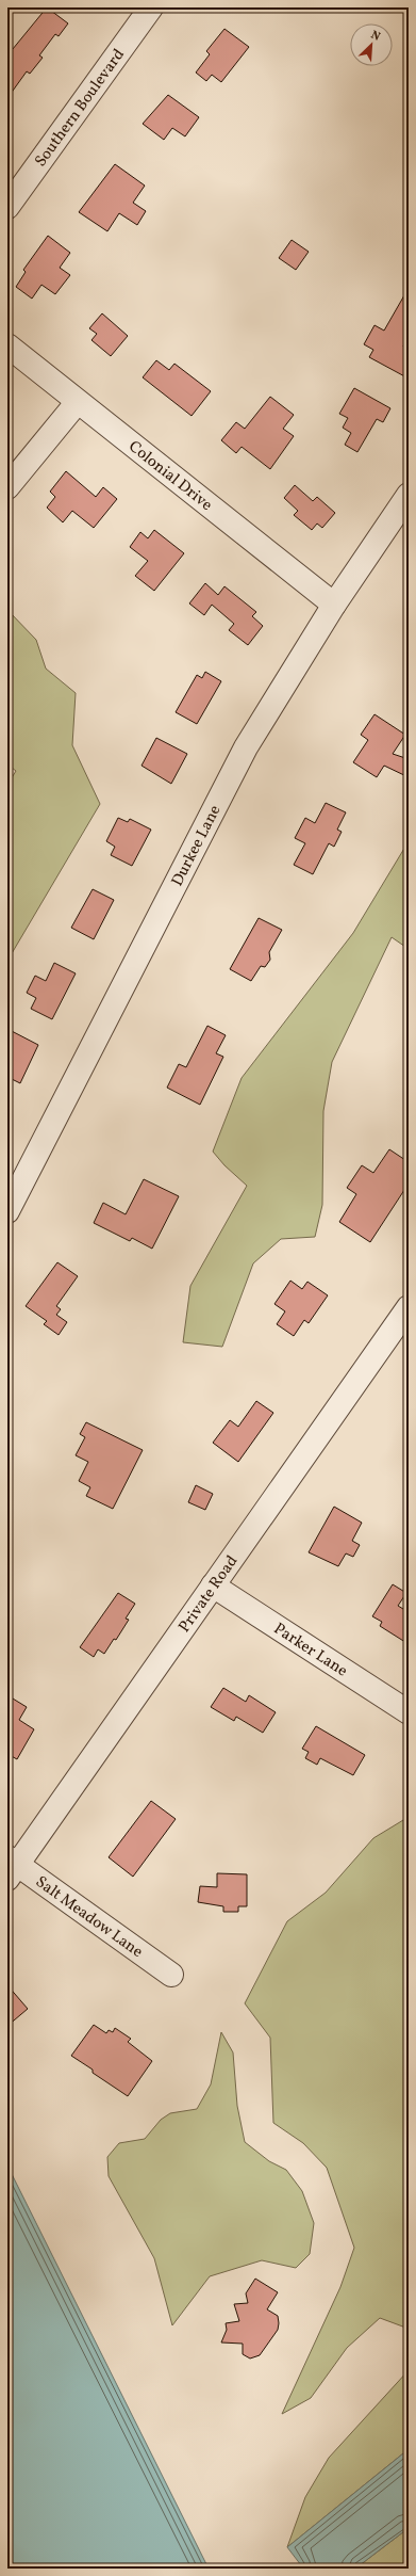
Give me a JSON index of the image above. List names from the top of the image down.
{
  "streets": {
    "street": [
      "Southern Boulevard",
      "Colonial Drive",
      "Durkee Lane",
      "Private Road",
      "Parker Lane",
      "Salt Meadow Lane"
    ]
  },
  "crossings": [
    ["Colonial Drive", "Durkee Lane"],
    ["Private Road", "Parker Lane"],
    ["Private Road", "Salt Meadow Lane"]
  ],
  "north": "top right"
}
